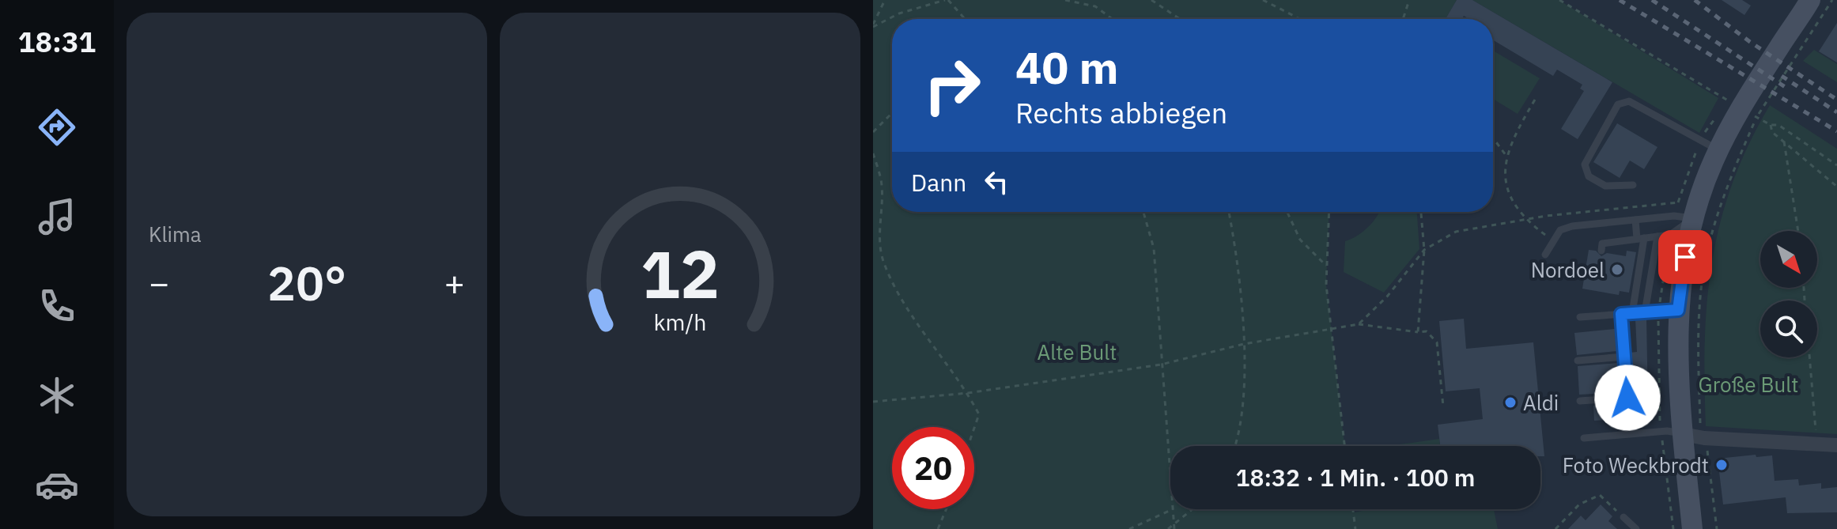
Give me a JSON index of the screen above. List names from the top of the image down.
{
  "parks": ["Alte Bult", "Große Bult"],
  "places": ["Nordoel", "Aldi", "Foto Weckbrodt"],
  "north": "bottom right",
  "page": {
    "tabs": "18:31",
    "tile": "Klima",
    "turn": ["40 m", "Rechts abbiegen"],
    "then": "Dann",
    "heat": ["−", "20°", "+"],
    "limit": "20",
    "trip": "18:32 · 1 Min. · 100 m",
    "gauge": ["12", "km/h"]
  }
}
